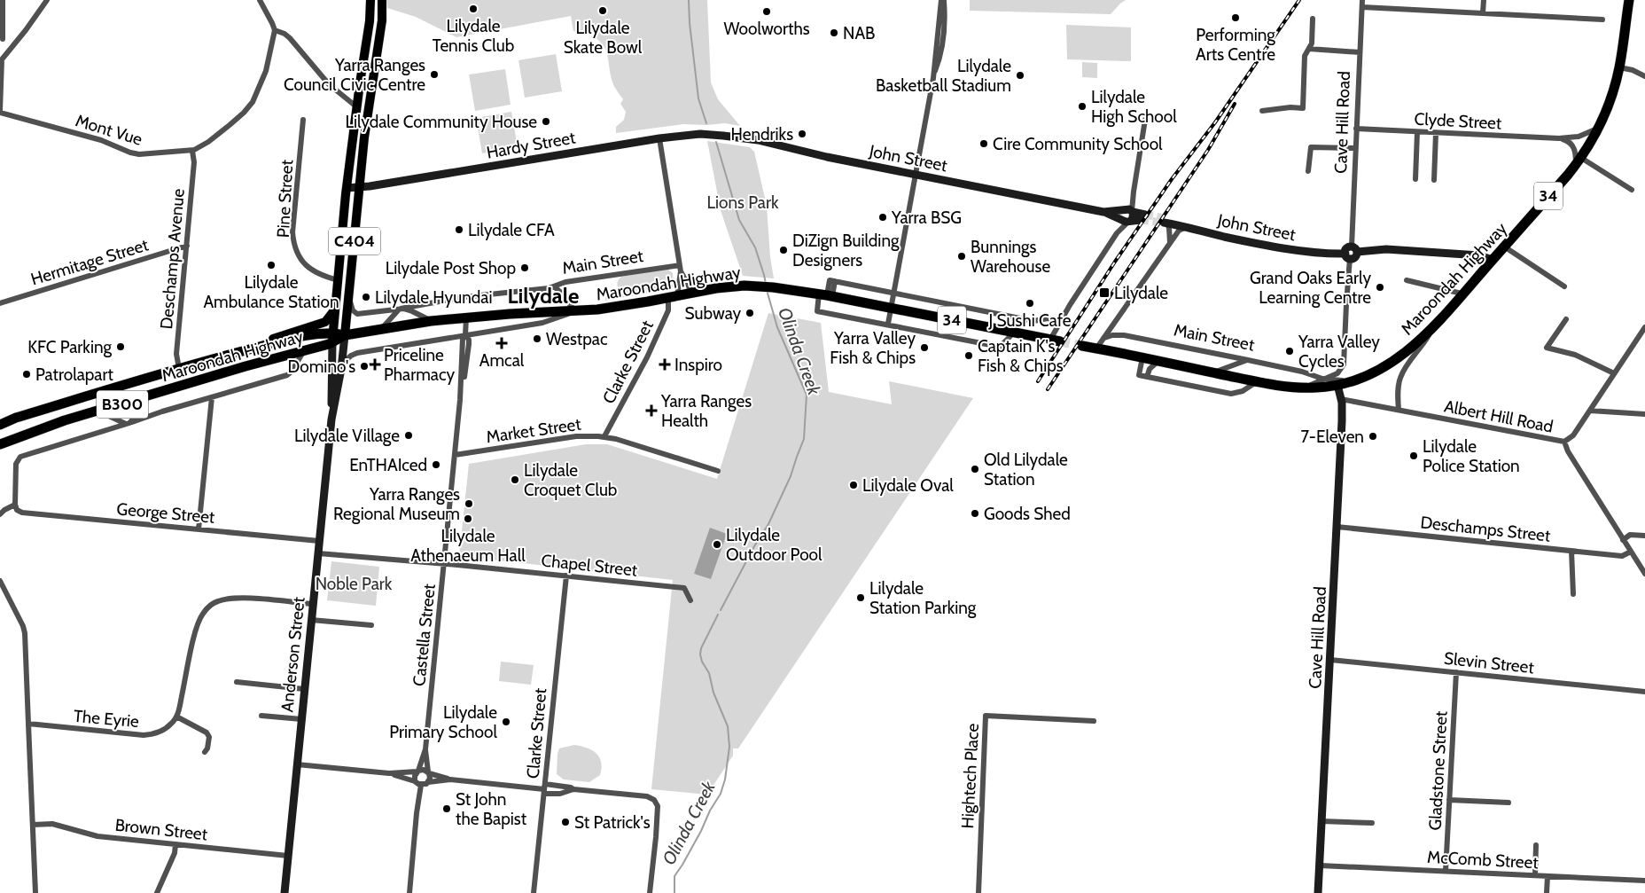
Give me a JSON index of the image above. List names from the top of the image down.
{
  "streets": {
    "highway": ["34", "Maroondah Highway", "B300"],
    "main road": [
      "Cave Hill Road",
      "Hardy Street",
      "John Street",
      "C404",
      "Anderson Street"
    ],
    "street": [
      "Clyde Street",
      "Mont Vue",
      "Pine Street",
      "Deschamps Avenue",
      "Hermitage Street",
      "Main Street",
      "Clarke Street",
      "Albert Hill Road",
      "Market Street",
      "George Street",
      "Deschamps Street",
      "Chapel Street",
      "Castella Street",
      "Slevin Street",
      "The Eyrie",
      "Gladstone Street",
      "Hightech Place",
      "Brown Street",
      "McComb Street"
    ]
  },
  "crossings": [
    ["Clyde Street", "Cave Hill Road"],
    ["Clyde Street", "Maroondah Highway"],
    ["Cave Hill Road", "Maroondah Highway"],
    ["Cave Hill Road", "Albert Hill Road"],
    ["Cave Hill Road", "Deschamps Street"],
    ["Cave Hill Road", "Slevin Street"],
    ["Cave Hill Road", "McComb Street"],
    ["Mont Vue", "Deschamps Avenue"],
    ["Hardy Street", "John Street"],
    ["Hardy Street", "Clarke Street"],
    ["Hardy Street", "Anderson Street"],
    ["34", "Maroondah Highway"],
    ["Pine Street", "Anderson Street"],
    ["Deschamps Avenue", "Hermitage Street"],
    ["Deschamps Avenue", "Maroondah Highway"],
    ["Main Street", "Maroondah Highway"],
    ["Main Street", "Clarke Street"],
    ["Main Street", "Anderson Street"],
    ["Maroondah Highway", "Clarke Street"],
    ["Maroondah Highway", "Castella Street"],
    ["Maroondah Highway", "Anderson Street"],
    ["Clarke Street", "Market Street"],
    ["Clarke Street", "Chapel Street"],
    ["Market Street", "Castella Street"],
    ["George Street", "Anderson Street"],
    ["Chapel Street", "Castella Street"],
    ["Chapel Street", "Anderson Street"],
    ["Anderson Street", "Brown Street"],
    ["Slevin Street", "Gladstone Street"],
    ["Gladstone Street", "McComb Street"]
  ],
  "districts": ["Lilydale"],
  "water": ["Olinda Creek"],
  "parks": ["Lions Park", "Noble Park"],
  "places": {
    "other": [
      "Lilydale Tennis Club",
      "Lilydale Skate Bowl",
      "Woolworths",
      "Performing Arts Centre",
      "NAB",
      "Yarra Ranges Council Civic Centre",
      "Lilydale Basketball Stadium",
      "Lilydale High School",
      "Lilydale Community House",
      "Hendriks",
      "Cire Community School",
      "Yarra BSG",
      "Lilydale CFA",
      "DiZign Building Designers",
      "Bunnings Warehouse",
      "Lilydale Ambulance Station",
      "Lilydale Post Shop",
      "Grand Oaks Early Learning Centre",
      "Lilydale Hyundai",
      "J Sushi Cafe",
      "Subway",
      "Westpac",
      "KFC Parking",
      "Yarra Valley Fish & Chips",
      "Yarra Valley Cycles",
      "Captain K's Fish & Chips",
      "Domino's",
      "Patrolapart",
      "Lilydale Village",
      "7-Eleven",
      "Lilydale Police Station",
      "EnTHAIced",
      "Old Lilydale Station",
      "Lilydale Croquet Club",
      "Lilydale Oval",
      "Yarra Ranges Regional Museum",
      "Goods Shed",
      "Lilydale Athenaeum Hall",
      "Lilydale Outdoor Pool",
      "Lilydale Station Parking",
      "Lilydale Primary School",
      "St John the Bapist",
      "St Patrick's"
    ],
    "transit": ["Lilydale"],
    "health": [
      "Amcal",
      "Priceline Pharmacy",
      "Inspiro",
      "Yarra Ranges Health"
    ]
  }
}
